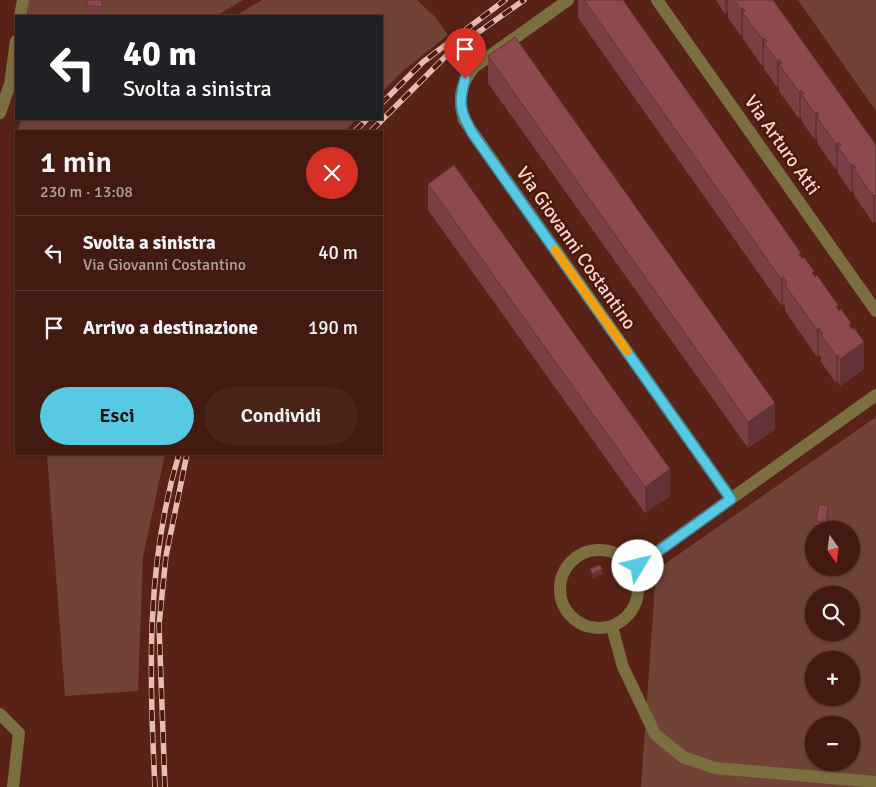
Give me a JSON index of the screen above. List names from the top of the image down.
{
  "streets": {
    "street": ["Via Arturo Atti", "Via Giovanni Costantino"]
  },
  "north": "bottom",
  "page": {
    "turn": ["40 m", "Svolta a sinistra"],
    "heading": ["1 min", "230 m · 13:08"],
    "list": [
      {
        "name": "Svolta a sinistra",
        "note": "Via Giovanni Costantino",
        "value": "40 m"
      },
      {
        "name": "Arrivo a destinazione",
        "value": "190 m"
      }
    ],
    "buttons": ["Esci", "Condividi"],
    "map_buttons": ["+", "−"]
  }
}
